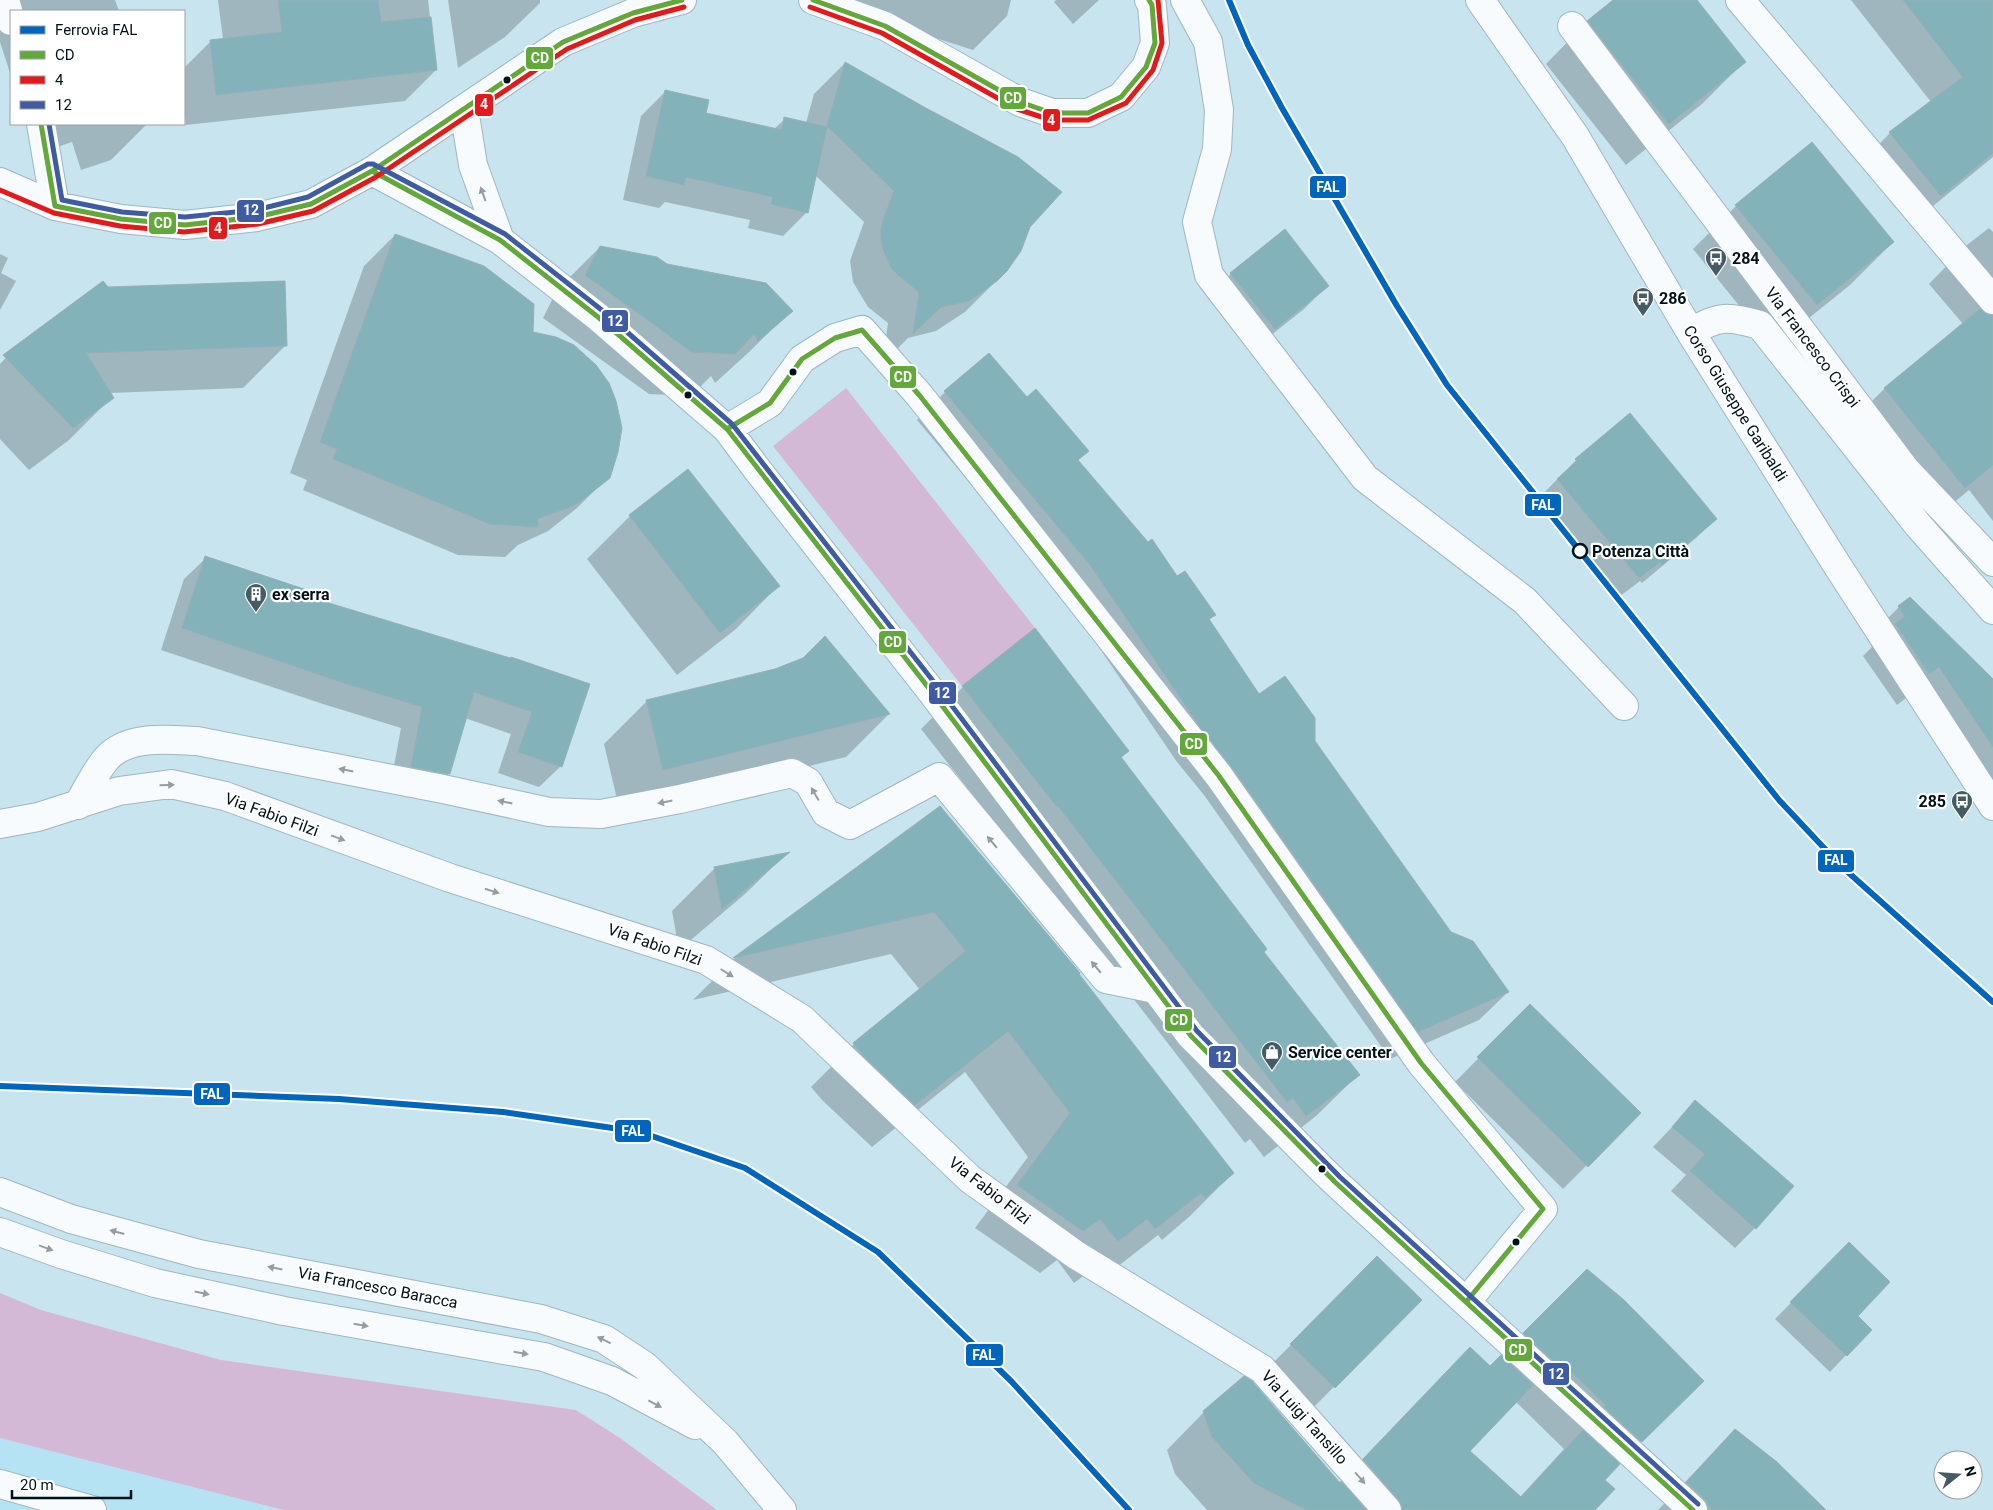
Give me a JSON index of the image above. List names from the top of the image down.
{
  "streets": {
    "street": [
      "Via Francesco Crispi",
      "Corso Giuseppe Garibaldi",
      "Via Fabio Filzi",
      "Via Francesco Baracca",
      "Via Luigi Tansillo"
    ]
  },
  "crossings": [
    ["Via Francesco Crispi", "Corso Giuseppe Garibaldi"],
    ["Via Fabio Filzi", "Via Luigi Tansillo"]
  ],
  "one_way": ["Via Fabio Filzi"],
  "places": {
    "bus stop": ["284", "286", "285"],
    "other": ["Potenza Città"],
    "building": ["ex serra"],
    "shop": ["Service center"]
  },
  "lines": [
    "rail line FAL",
    "transit line CD",
    "transit line 4",
    "transit line 12"
  ],
  "legend": [
    "Ferrovia FAL",
    "CD",
    "4",
    "12"
  ],
  "scale_bar": "20 m",
  "north": "right"
}
